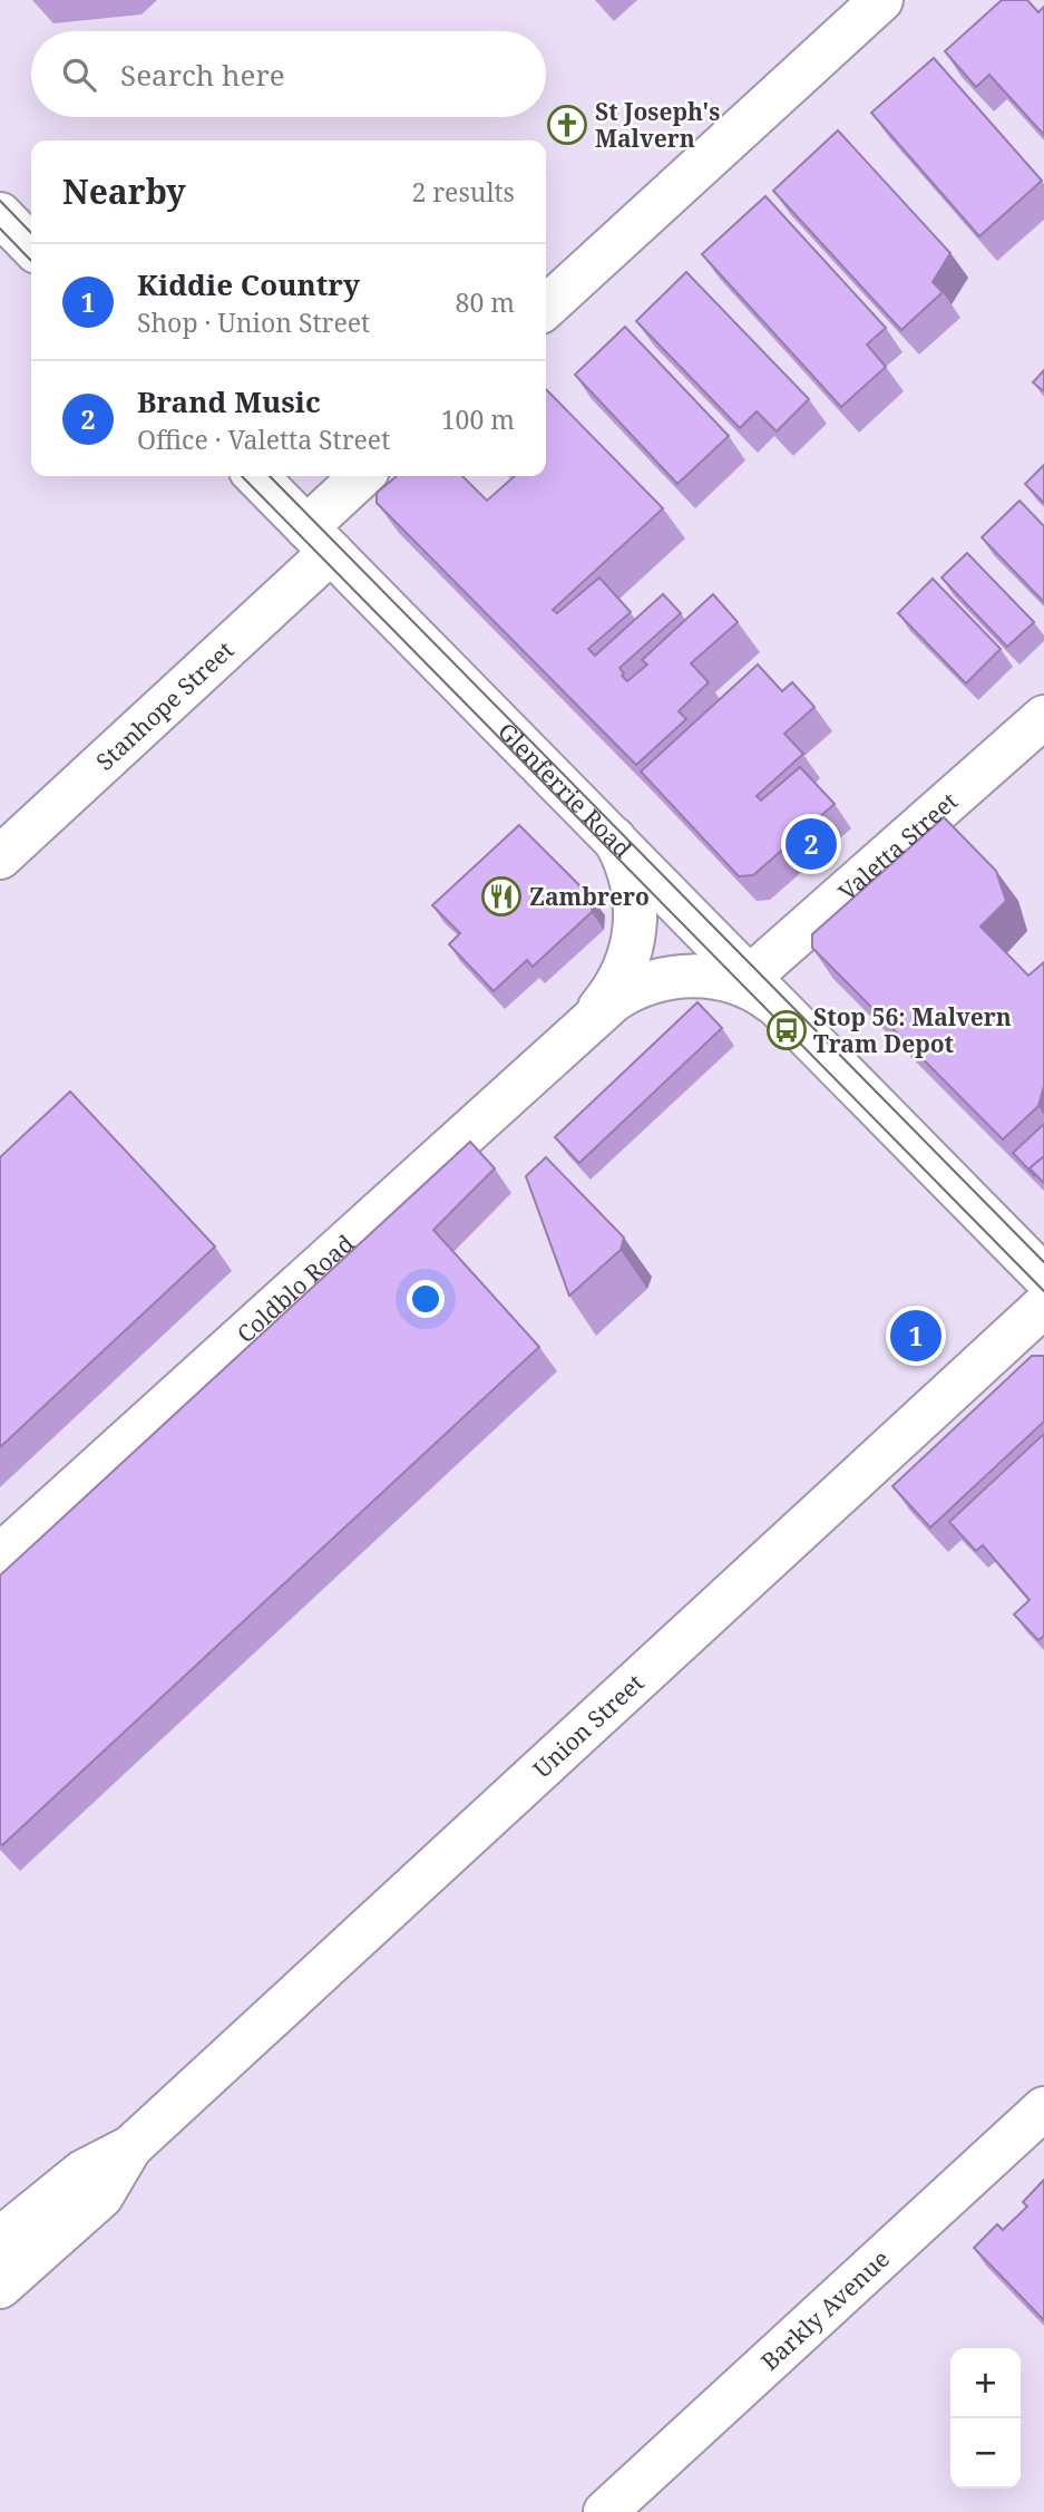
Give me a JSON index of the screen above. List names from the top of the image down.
{
  "streets": {
    "street": [
      "Stanhope Street",
      "Glenferrie Road",
      "Valetta Street",
      "Coldblo Road",
      "Union Street",
      "Barkly Avenue"
    ]
  },
  "crossings": [
    ["Stanhope Street", "Glenferrie Road"],
    ["Glenferrie Road", "Valetta Street"],
    ["Glenferrie Road", "Coldblo Road"]
  ],
  "places": {
    "church": ["St Joseph's Malvern"],
    "restaurant": ["Zambrero"],
    "bus stop": ["Stop 56: Malvern Tram Depot"]
  },
  "page": {
    "search": "Search here",
    "heading": ["Nearby", "2 results"],
    "list": [
      {
        "mark": "1",
        "name": "Kiddie Country",
        "note": "Shop · Union Street",
        "value": "80 m"
      },
      {
        "mark": "2",
        "name": "Brand Music",
        "note": "Office · Valetta Street",
        "value": "100 m"
      }
    ],
    "pins": ["2", "1"],
    "map_buttons": ["+", "−"]
  }
}
